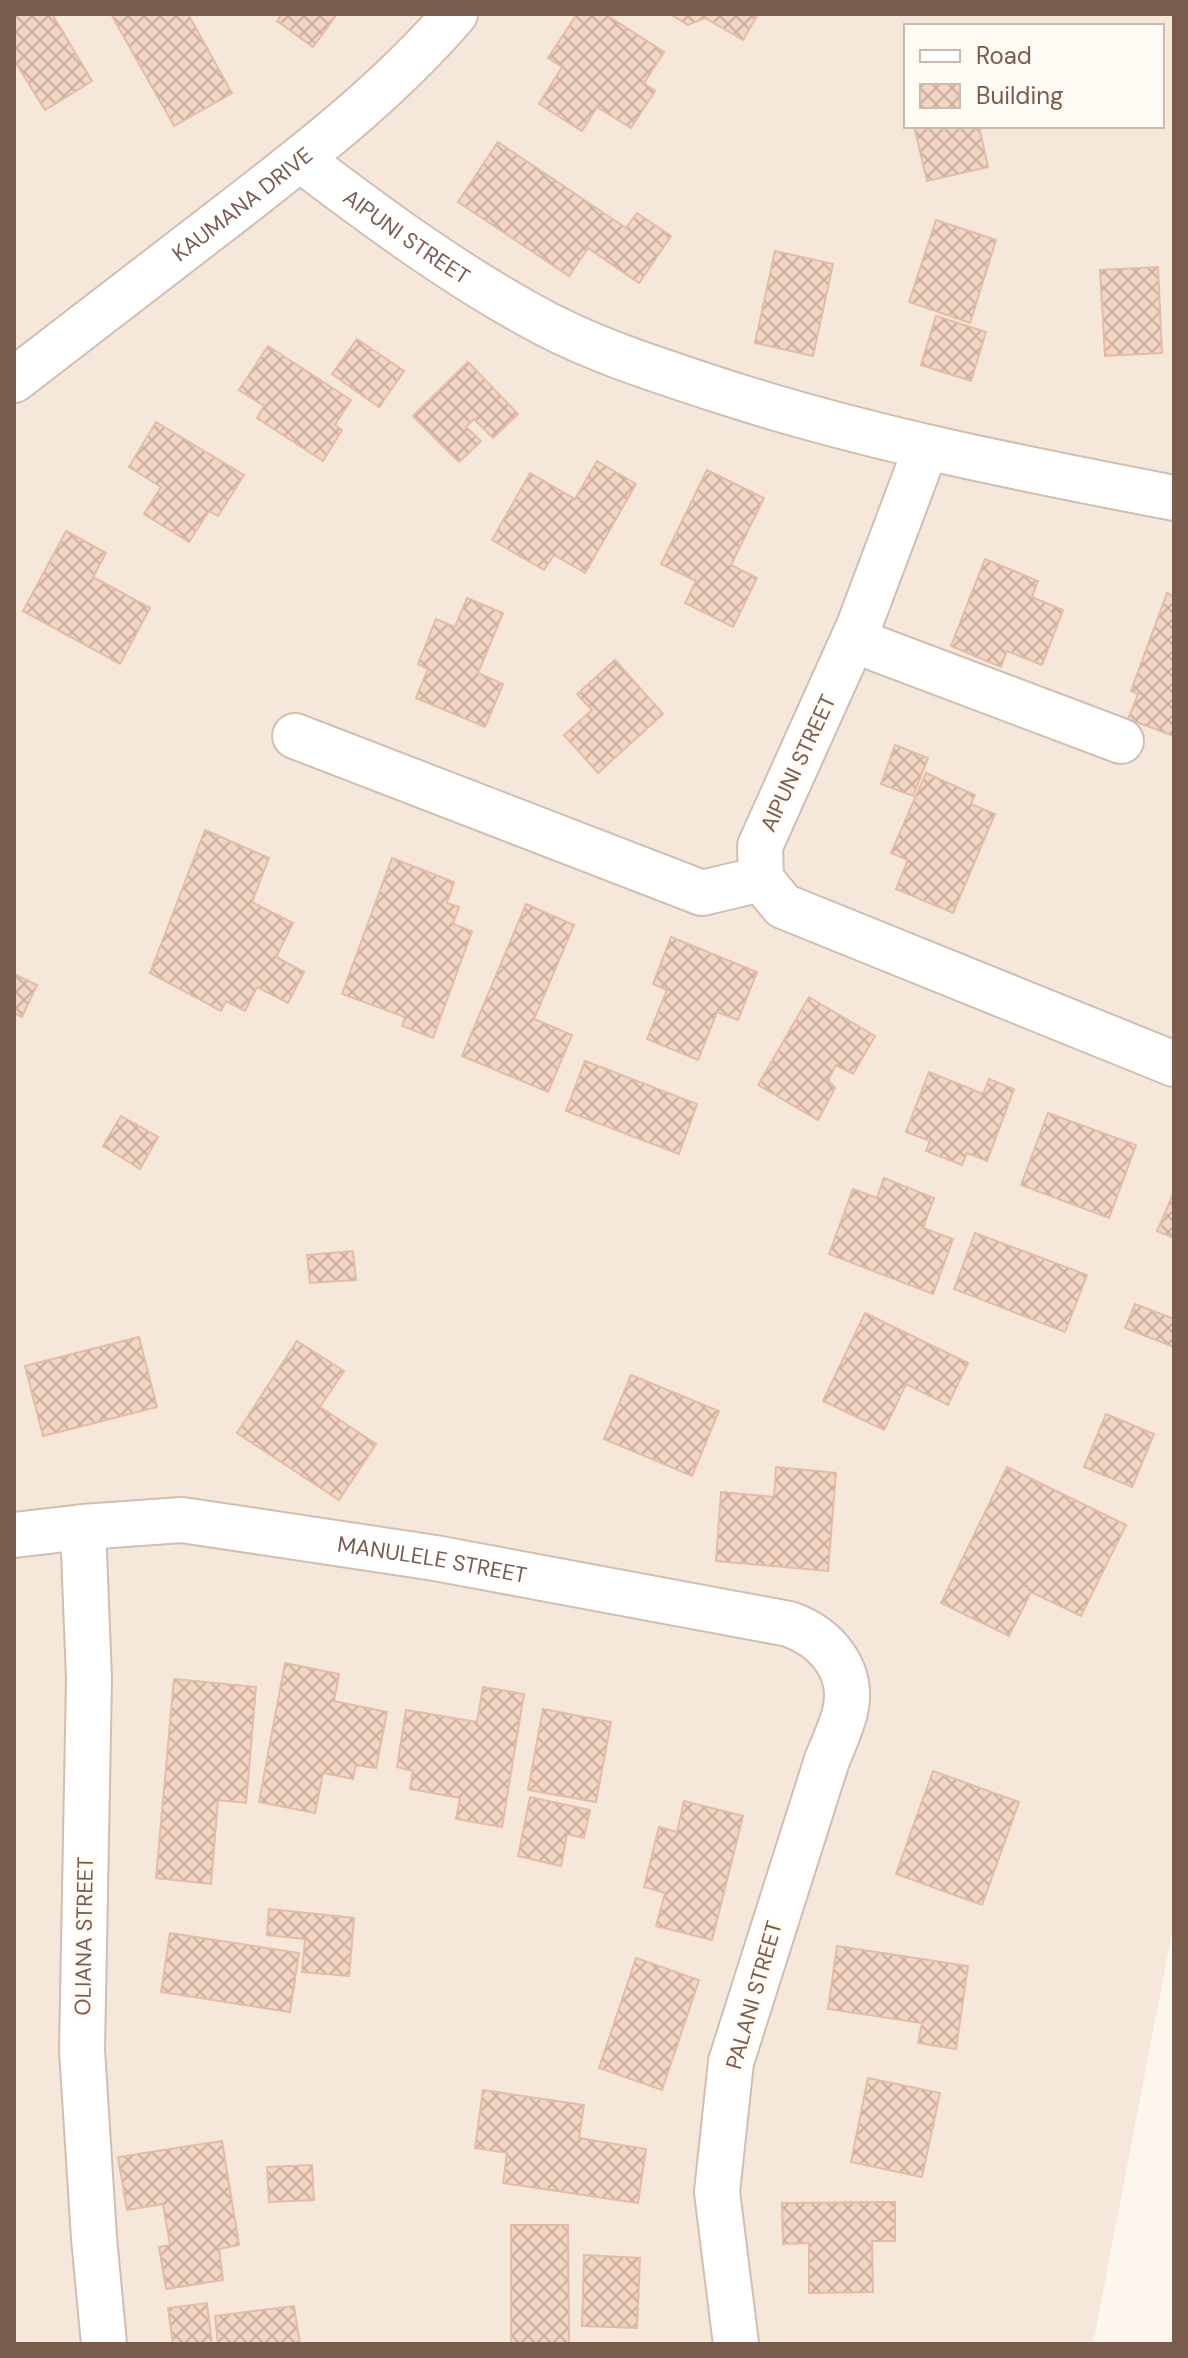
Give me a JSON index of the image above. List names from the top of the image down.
{
  "streets": {
    "street": [
      "KAUMANA DRIVE",
      "AIPUNI STREET",
      "MANULELE STREET",
      "OLIANA STREET",
      "PALANI STREET"
    ]
  },
  "crossings": [
    ["KAUMANA DRIVE", "AIPUNI STREET"],
    ["MANULELE STREET", "OLIANA STREET"],
    ["MANULELE STREET", "PALANI STREET"]
  ],
  "legend": ["Road", "Building"]
}
